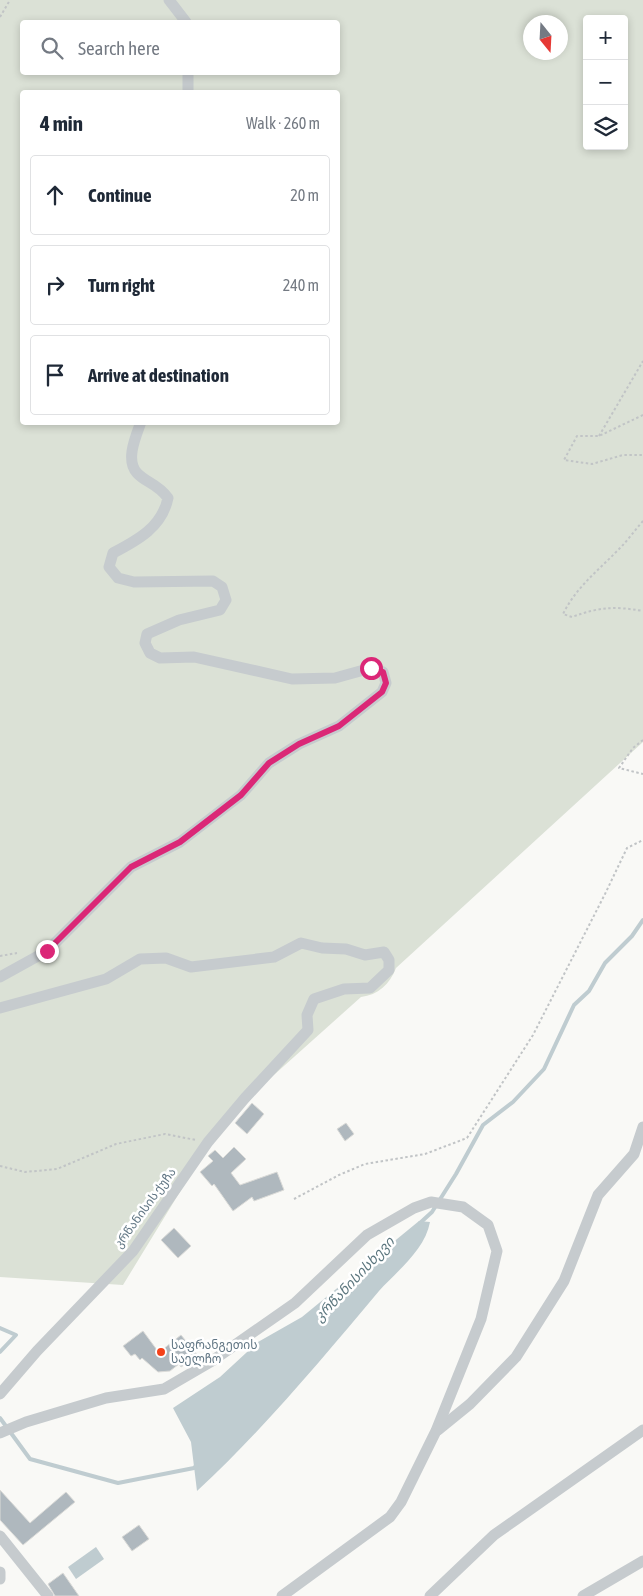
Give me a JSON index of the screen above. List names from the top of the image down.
{
  "streets": {
    "street": ["კრწანისის ქუჩა"]
  },
  "water": ["კრწანისისხევი"],
  "places": ["საფრანგეთის საელჩო"],
  "north": "bottom",
  "page": {
    "map_buttons": ["+", "−"],
    "search": "Search here",
    "heading": ["4 min", "Walk · 260 m"],
    "list": [
      ["Continue", "20 m"],
      ["Turn right", "240 m"],
      "Arrive at destination"
    ]
  }
}
